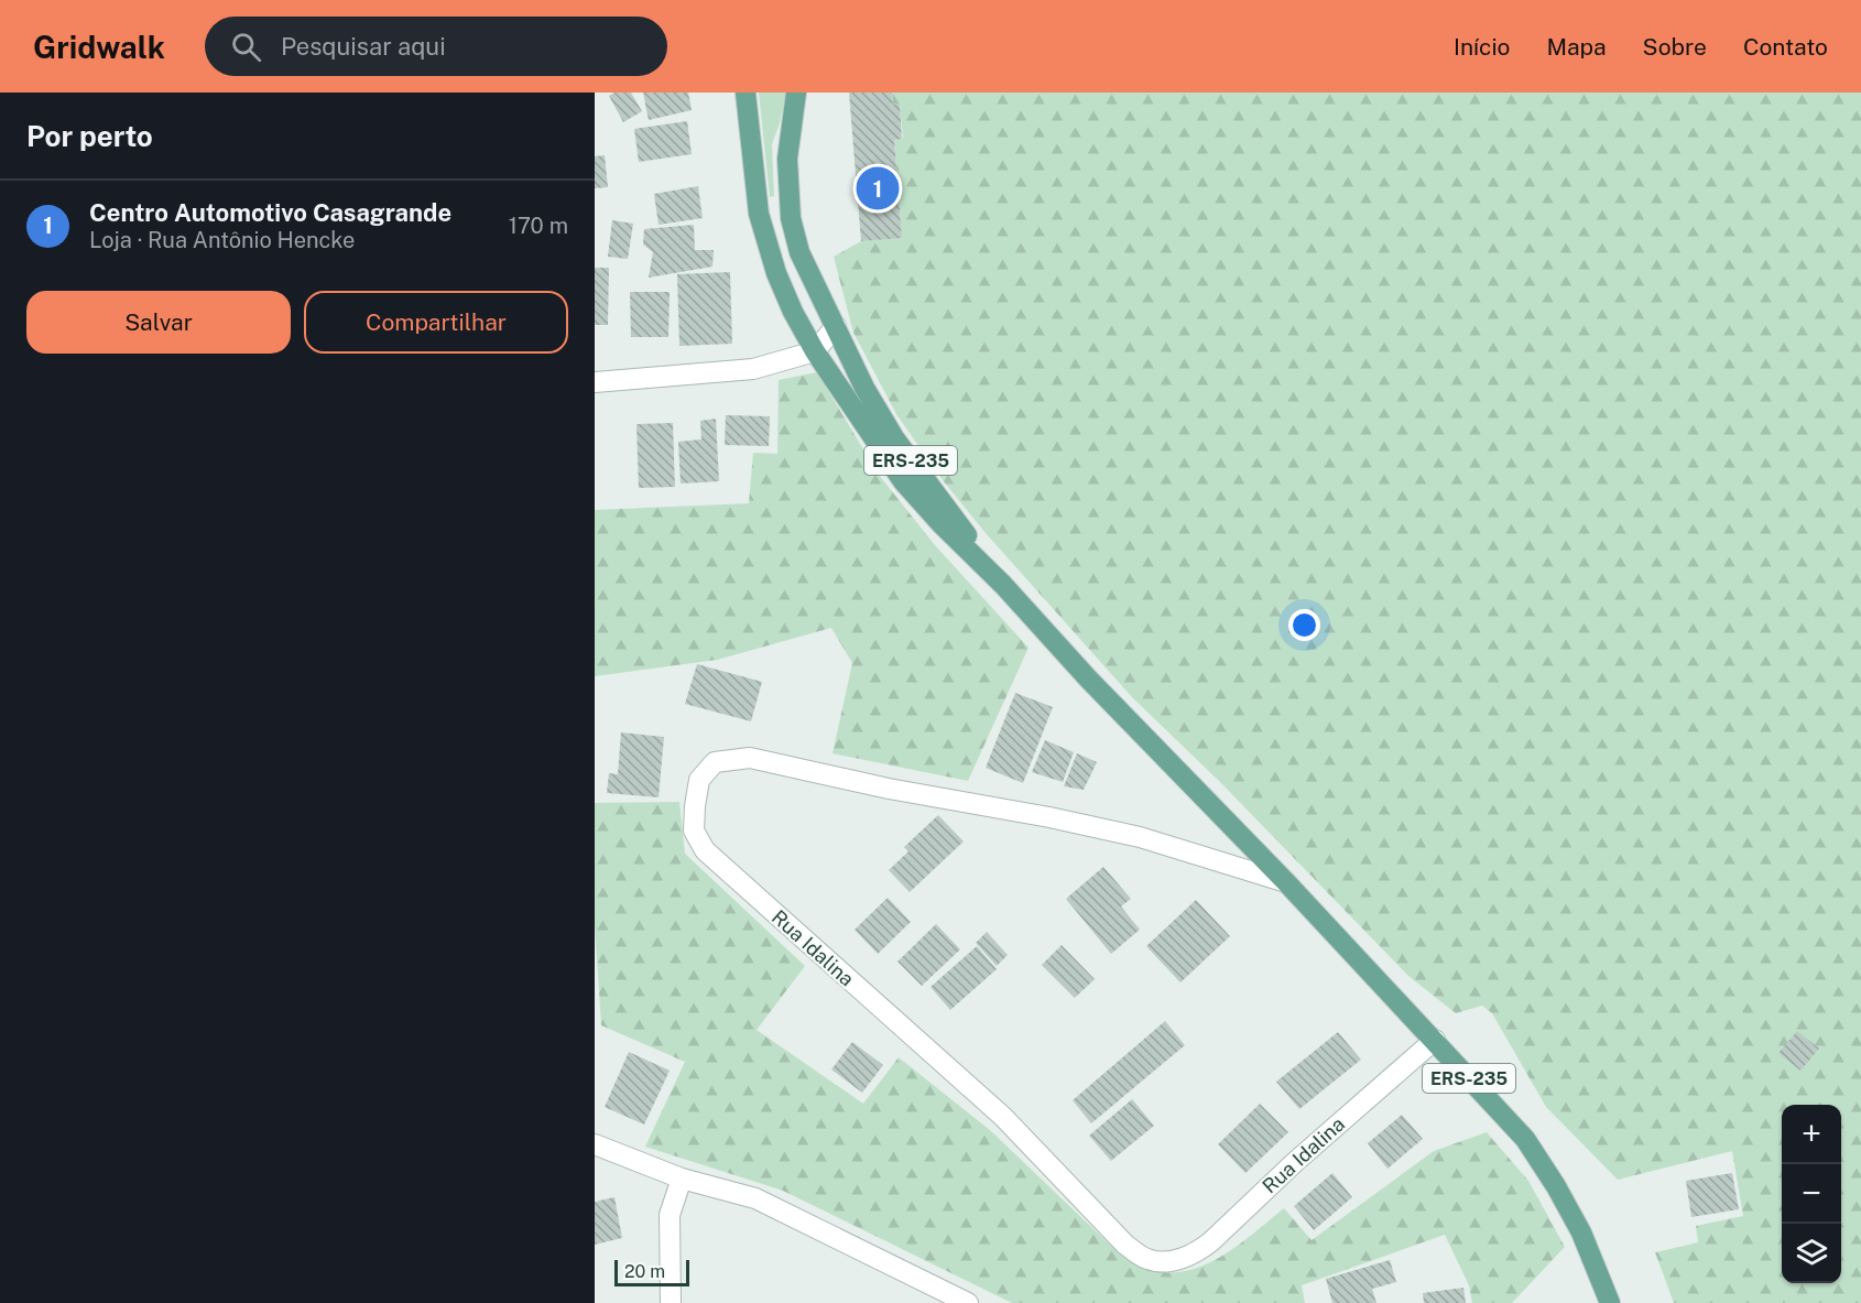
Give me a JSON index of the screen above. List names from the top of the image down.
{
  "streets": {
    "main road": ["ERS-235"],
    "street": ["Rua Idalina"]
  },
  "crossings": [
    ["ERS-235", "Rua Idalina"]
  ],
  "scale_bar": "20 m",
  "page": {
    "header": "Gridwalk",
    "search": "Pesquisar aqui",
    "nav": [
      "Início",
      "Mapa",
      "Sobre",
      "Contato"
    ],
    "heading": "Por perto",
    "pins": "1",
    "list": [
      {
        "mark": "1",
        "name": "Centro Automotivo Casagrande",
        "note": "Loja · Rua Antônio Hencke",
        "value": "170 m"
      }
    ],
    "buttons": ["Salvar", "Compartilhar"],
    "map_buttons": ["+", "−"],
    "scale": "20 m"
  }
}
